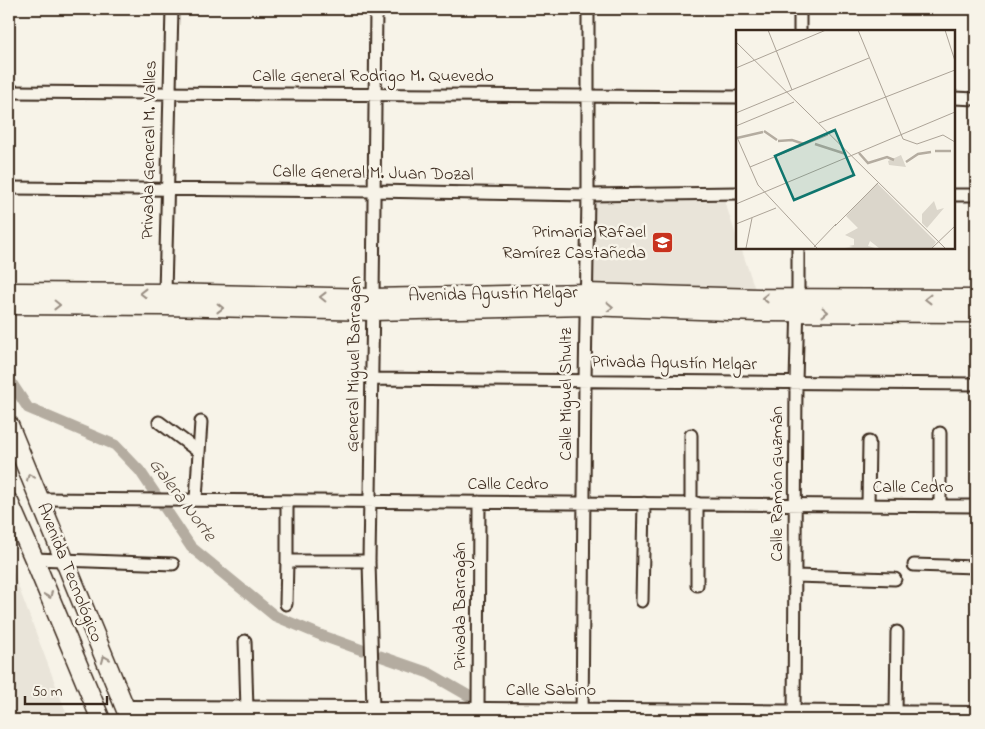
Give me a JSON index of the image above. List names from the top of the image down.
{
  "streets": {
    "main road": ["Avenida Agustín Melgar", "Avenida Tecnológico"],
    "street": [
      "Calle General Rodrigo M. Quevedo",
      "Privada General M. Valles",
      "Calle General M. Juan Dozal",
      "General Miguel Barragan",
      "Privada Agustín Melgar",
      "Calle Miguel Shultz",
      "Calle Ramón Guzmán",
      "Calle Cedro",
      "Privada Barragán",
      "Calle Sabino"
    ]
  },
  "crossings": [
    ["Calle General Rodrigo M. Quevedo", "Privada General M. Valles"],
    ["Calle General Rodrigo M. Quevedo", "General Miguel Barragan"],
    ["Calle General Rodrigo M. Quevedo", "Calle Miguel Shultz"],
    ["Privada General M. Valles", "Calle General M. Juan Dozal"],
    ["Privada General M. Valles", "Avenida Agustín Melgar"],
    ["Calle General M. Juan Dozal", "General Miguel Barragan"],
    ["Calle General M. Juan Dozal", "Calle Miguel Shultz"],
    ["Avenida Agustín Melgar", "General Miguel Barragan"],
    ["Avenida Agustín Melgar", "Calle Miguel Shultz"],
    ["Avenida Agustín Melgar", "Calle Ramón Guzmán"],
    ["General Miguel Barragan", "Privada Agustín Melgar"],
    ["General Miguel Barragan", "Calle Cedro"],
    ["General Miguel Barragan", "Calle Sabino"],
    ["Privada Agustín Melgar", "Calle Miguel Shultz"],
    ["Privada Agustín Melgar", "Calle Ramón Guzmán"],
    ["Calle Miguel Shultz", "Calle Cedro"],
    ["Calle Miguel Shultz", "Calle Sabino"],
    ["Calle Ramón Guzmán", "Calle Cedro"],
    ["Calle Ramón Guzmán", "Calle Sabino"],
    ["Calle Cedro", "Avenida Tecnológico"],
    ["Calle Cedro", "Privada Barragán"],
    ["Avenida Tecnológico", "Calle Sabino"],
    ["Privada Barragán", "Calle Sabino"]
  ],
  "water": ["Galera Norte"],
  "places": {
    "school or university": ["Primaria Rafael Ramírez Castañeda"]
  },
  "scale_bar": "50 m"
}
